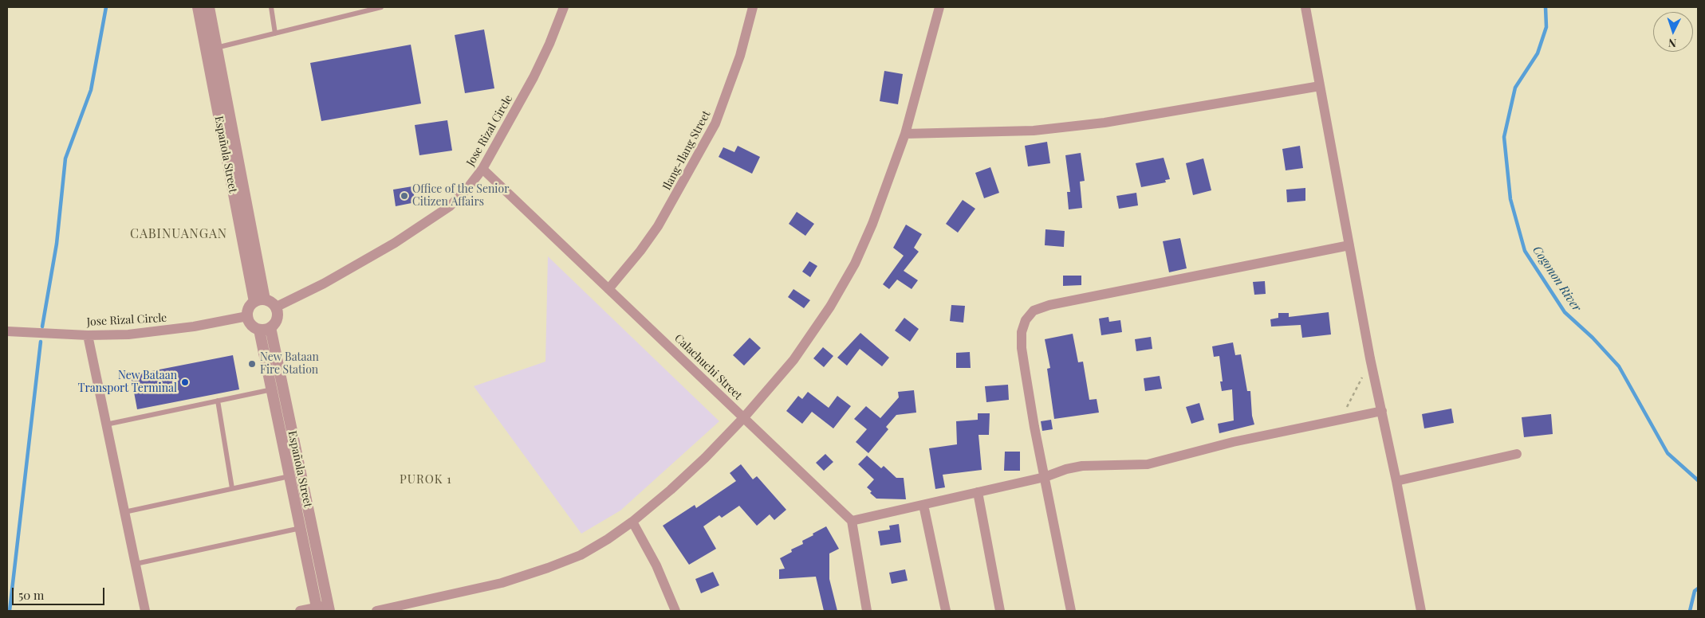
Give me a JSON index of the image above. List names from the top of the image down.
{
  "streets": {
    "street": [
      "Jose Rizal Circle",
      "Ilang-Ilang Street",
      "Española Street",
      "Calachuchi Street"
    ]
  },
  "crossings": [
    ["Jose Rizal Circle", "Española Street"],
    ["Jose Rizal Circle", "Calachuchi Street"],
    ["Ilang-Ilang Street", "Calachuchi Street"]
  ],
  "districts": ["CABINUANGAN", "PUROK 1"],
  "water": ["Cogonon River"],
  "places": ["Office of the Senior Citizen Affairs", "New Bataan Fire Station", "New Bataan Transport Terminal"],
  "scale_bar": "50 m",
  "north": "bottom"
}
